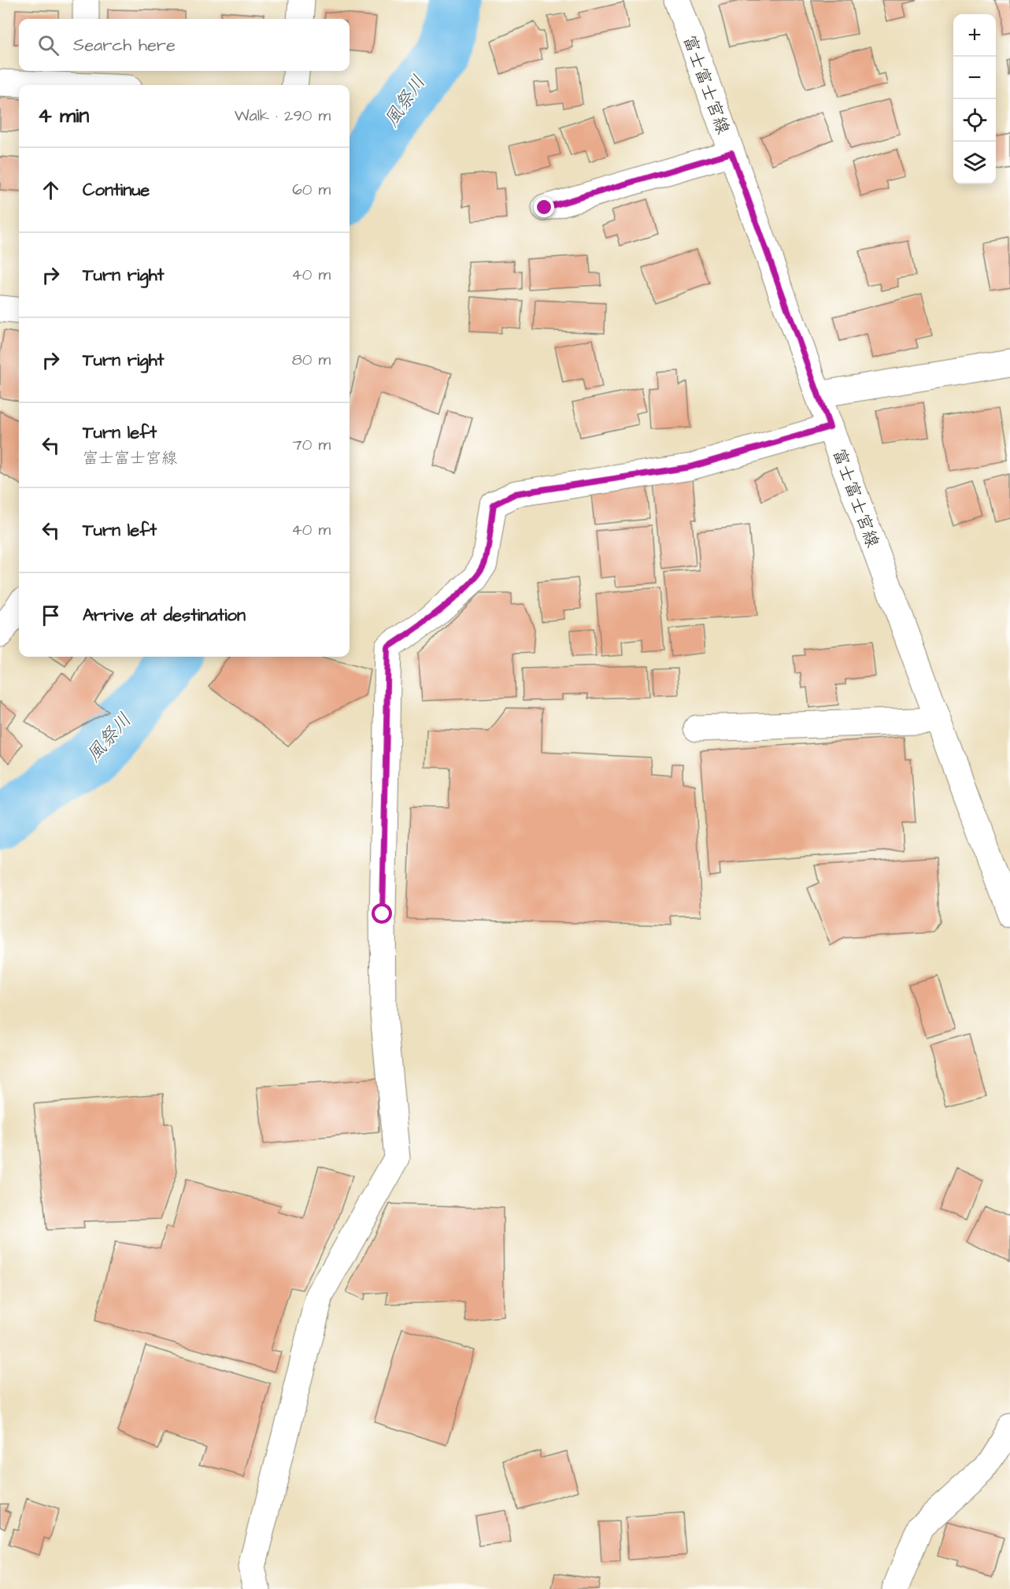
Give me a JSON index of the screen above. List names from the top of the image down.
{
  "streets": {
    "street": ["富士富士宮線"]
  },
  "water": ["風祭川"],
  "page": {
    "map_buttons": ["+", "−"],
    "search": "Search here",
    "heading": ["4 min", "Walk · 290 m"],
    "list": [
      ["Continue", "60 m"],
      ["Turn right", "40 m"],
      ["Turn right", "80 m"],
      ["Turn left", "富士富士宮線", "70 m"],
      ["Turn left", "40 m"],
      "Arrive at destination"
    ]
  }
}
